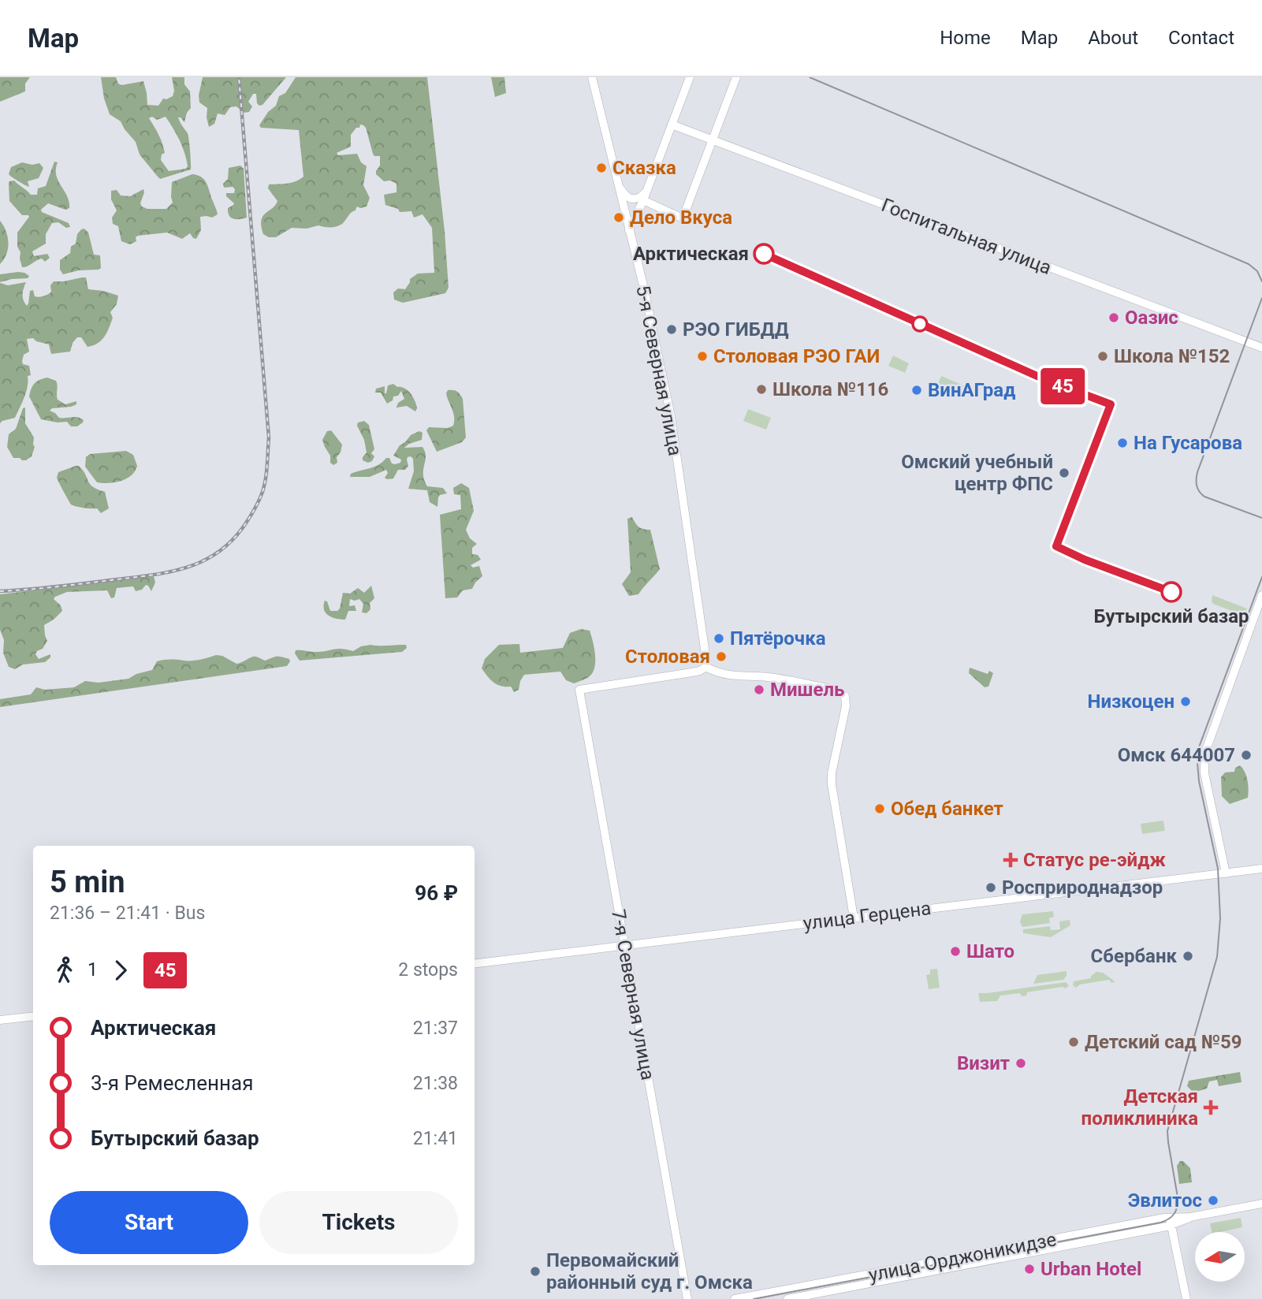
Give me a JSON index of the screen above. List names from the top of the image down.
{
  "streets": {
    "main road": [
      "Госпитальная улица",
      "5-я Северная улица",
      "улица Герцена",
      "7-я Северная улица",
      "улица Орджоникидзе"
    ]
  },
  "crossings": [
    ["5-я Северная улица", "7-я Северная улица"],
    ["улица Герцена", "7-я Северная улица"]
  ],
  "places": {
    "other": [
      "Сказка",
      "Дело Вкуса",
      "Арктическая",
      "Оазис",
      "РЭО ГИБДД",
      "Столовая РЭО ГАИ",
      "Школа №152",
      "Школа №116",
      "ВинАГрад",
      "На Гусарова",
      "Омский учебный центр ФПС",
      "Бутырский базар",
      "Пятёрочка",
      "Столовая",
      "Мишель",
      "Низкоцен",
      "Омск 644007",
      "Обед банкет",
      "Росприроднадзор",
      "Шато",
      "Сбербанк",
      "Детский сад №59",
      "Визит",
      "Эвлитос",
      "Urban Hotel",
      "Первомайский районный суд г. Омска"
    ],
    "health": ["Статус ре-эйдж", "Детская поликлиника"]
  },
  "lines": ["bus line 45"],
  "north": "left",
  "page": {
    "header": "Map",
    "nav": [
      "Home",
      "Map",
      "About",
      "Contact"
    ],
    "on_map": "45",
    "heading": ["5 min", "21:36 – 21:41 · Bus", "96 ₽"],
    "legs": ["1", "45", "2 stops"],
    "list": [
      {
        "name": "Арктическая",
        "value": "21:37"
      },
      {
        "name": "3-я Ремесленная",
        "value": "21:38"
      },
      {
        "name": "Бутырский базар",
        "value": "21:41"
      }
    ],
    "buttons": ["Start", "Tickets"]
  }
}
